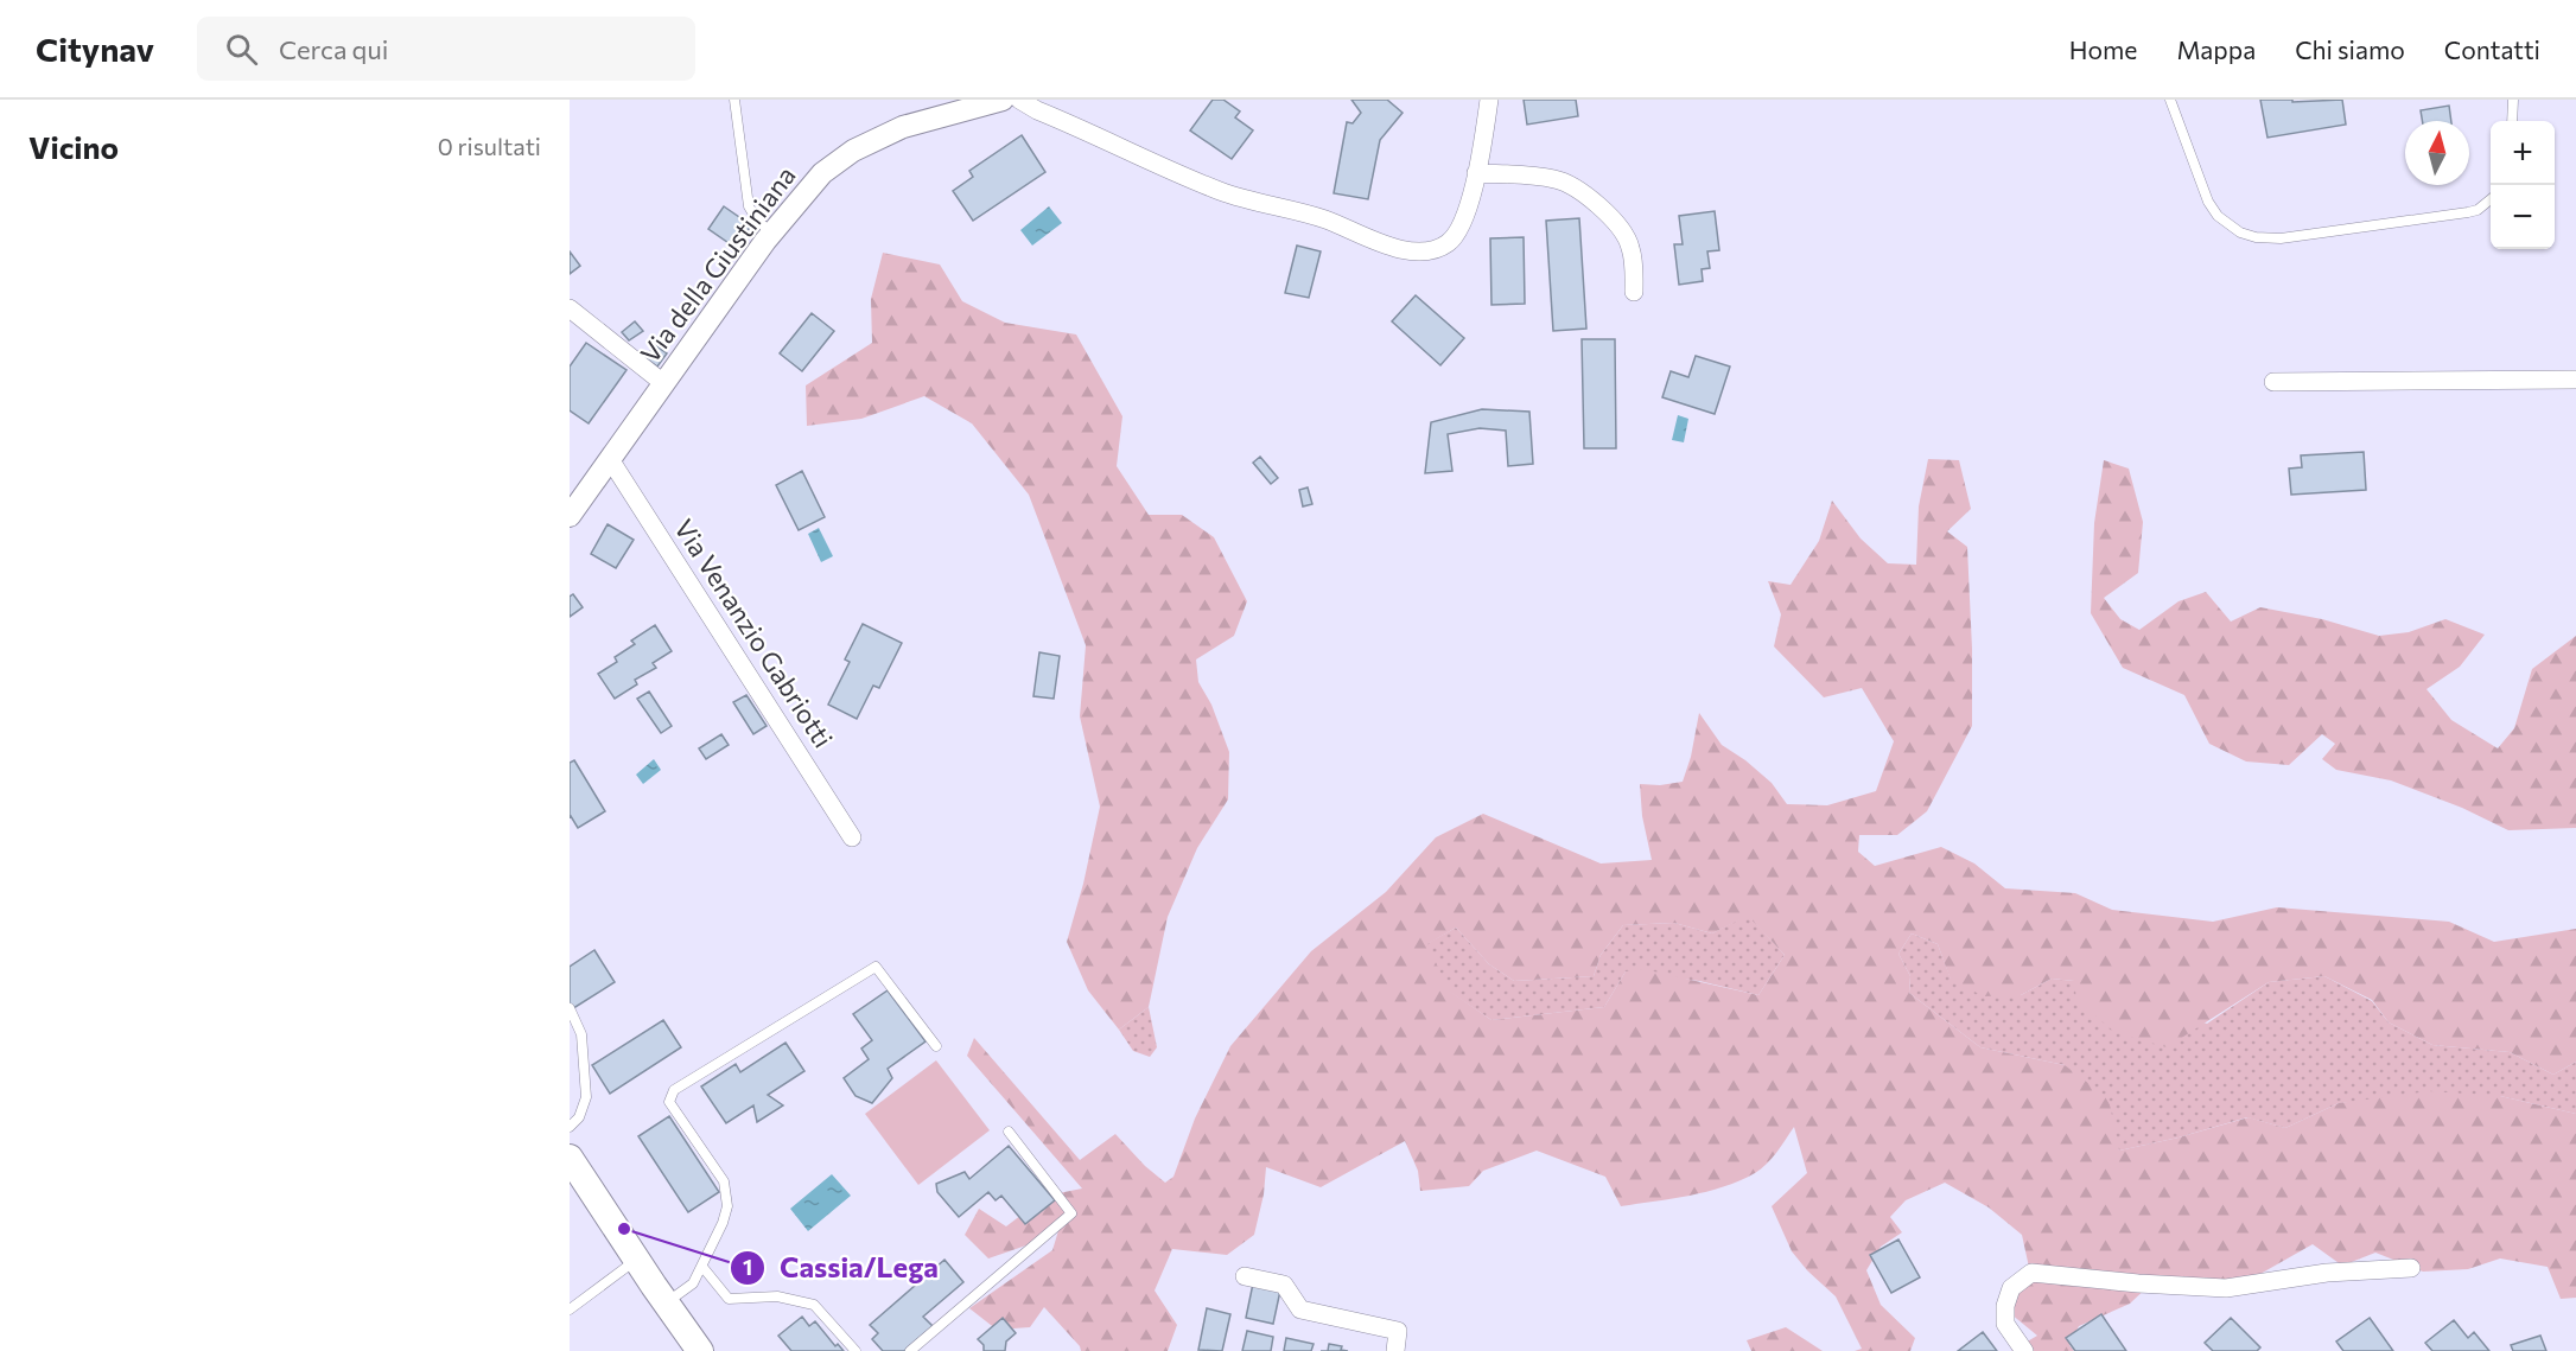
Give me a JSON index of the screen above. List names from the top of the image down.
{
  "streets": {
    "street": ["Via della Giustiniana", "Via Venanzio Gabriotti"]
  },
  "crossings": [
    ["Via della Giustiniana", "Via Venanzio Gabriotti"]
  ],
  "places": ["Cassia/Lega"],
  "north": "top",
  "page": {
    "header": "Citynav",
    "search": "Cerca qui",
    "nav": [
      "Home",
      "Mappa",
      "Chi siamo",
      "Contatti"
    ],
    "heading": ["Vicino", "0 risultati"],
    "map_buttons": ["+", "−"]
  }
}
